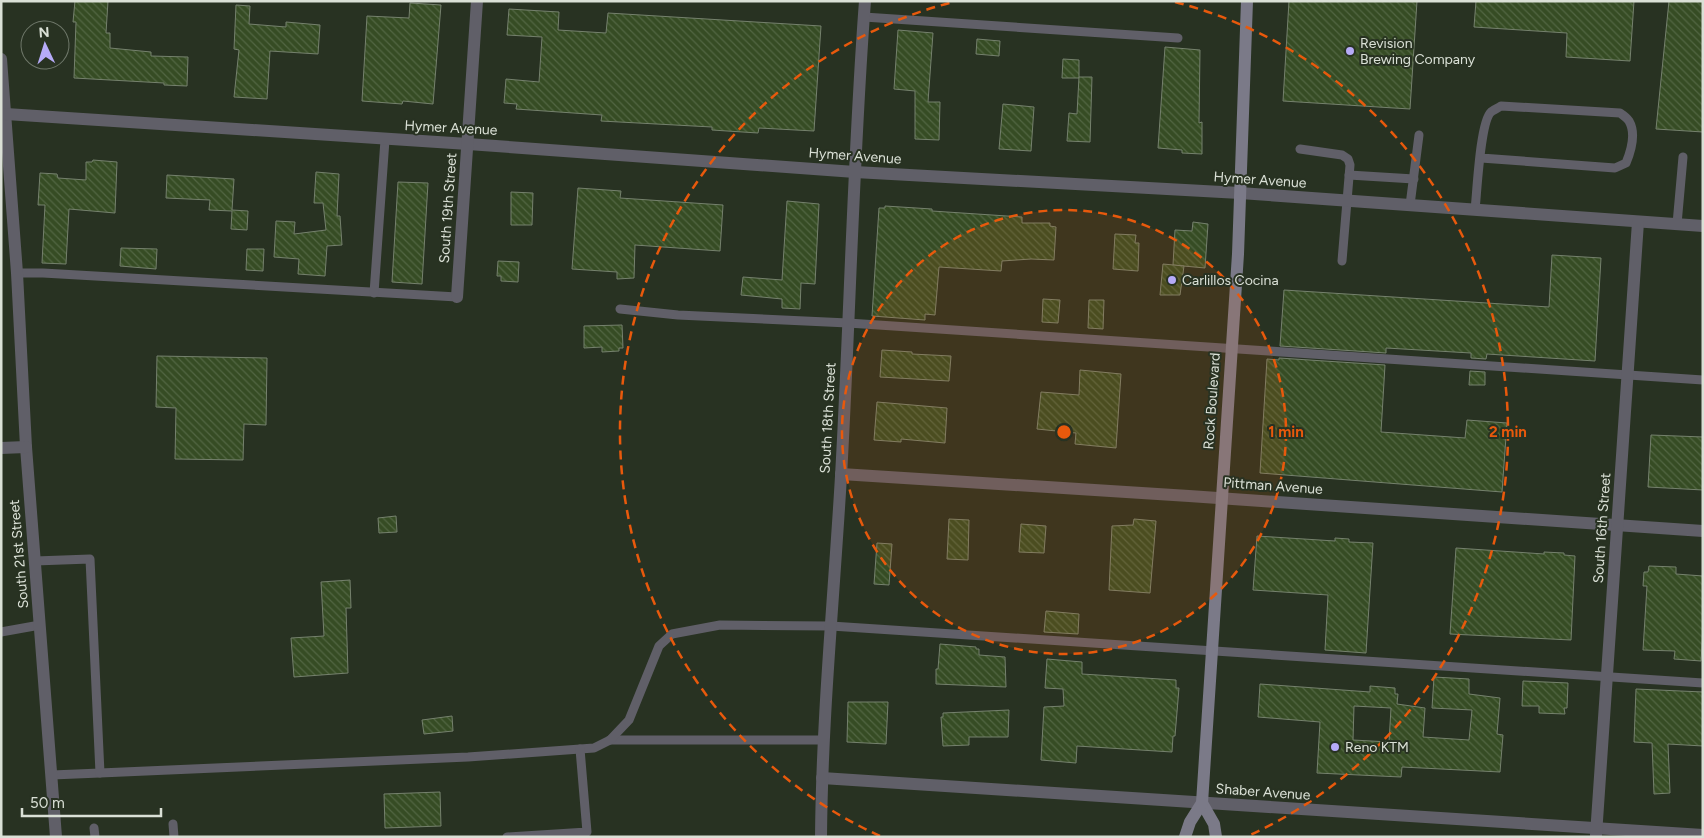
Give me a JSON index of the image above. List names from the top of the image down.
{
  "streets": {
    "main road": ["Rock Boulevard"],
    "street": [
      "Hymer Avenue",
      "South 19th Street",
      "South 18th Street",
      "Pittman Avenue",
      "South 16th Street",
      "South 21st Street",
      "Shaber Avenue"
    ]
  },
  "crossings": [
    ["Hymer Avenue", "South 19th Street"],
    ["Hymer Avenue", "Rock Boulevard"],
    ["Hymer Avenue", "South 18th Street"],
    ["Hymer Avenue", "South 16th Street"],
    ["Hymer Avenue", "South 21st Street"],
    ["Rock Boulevard", "Pittman Avenue"],
    ["Rock Boulevard", "Shaber Avenue"],
    ["South 18th Street", "Pittman Avenue"],
    ["South 18th Street", "Shaber Avenue"],
    ["Pittman Avenue", "South 16th Street"],
    ["South 16th Street", "Shaber Avenue"]
  ],
  "places": ["Revision Brewing Company", "Carlillos Cocina", "Reno KTM"],
  "scale_bar": "50 m",
  "north": "top",
  "rings": ["1 min", "2 min"]
}
